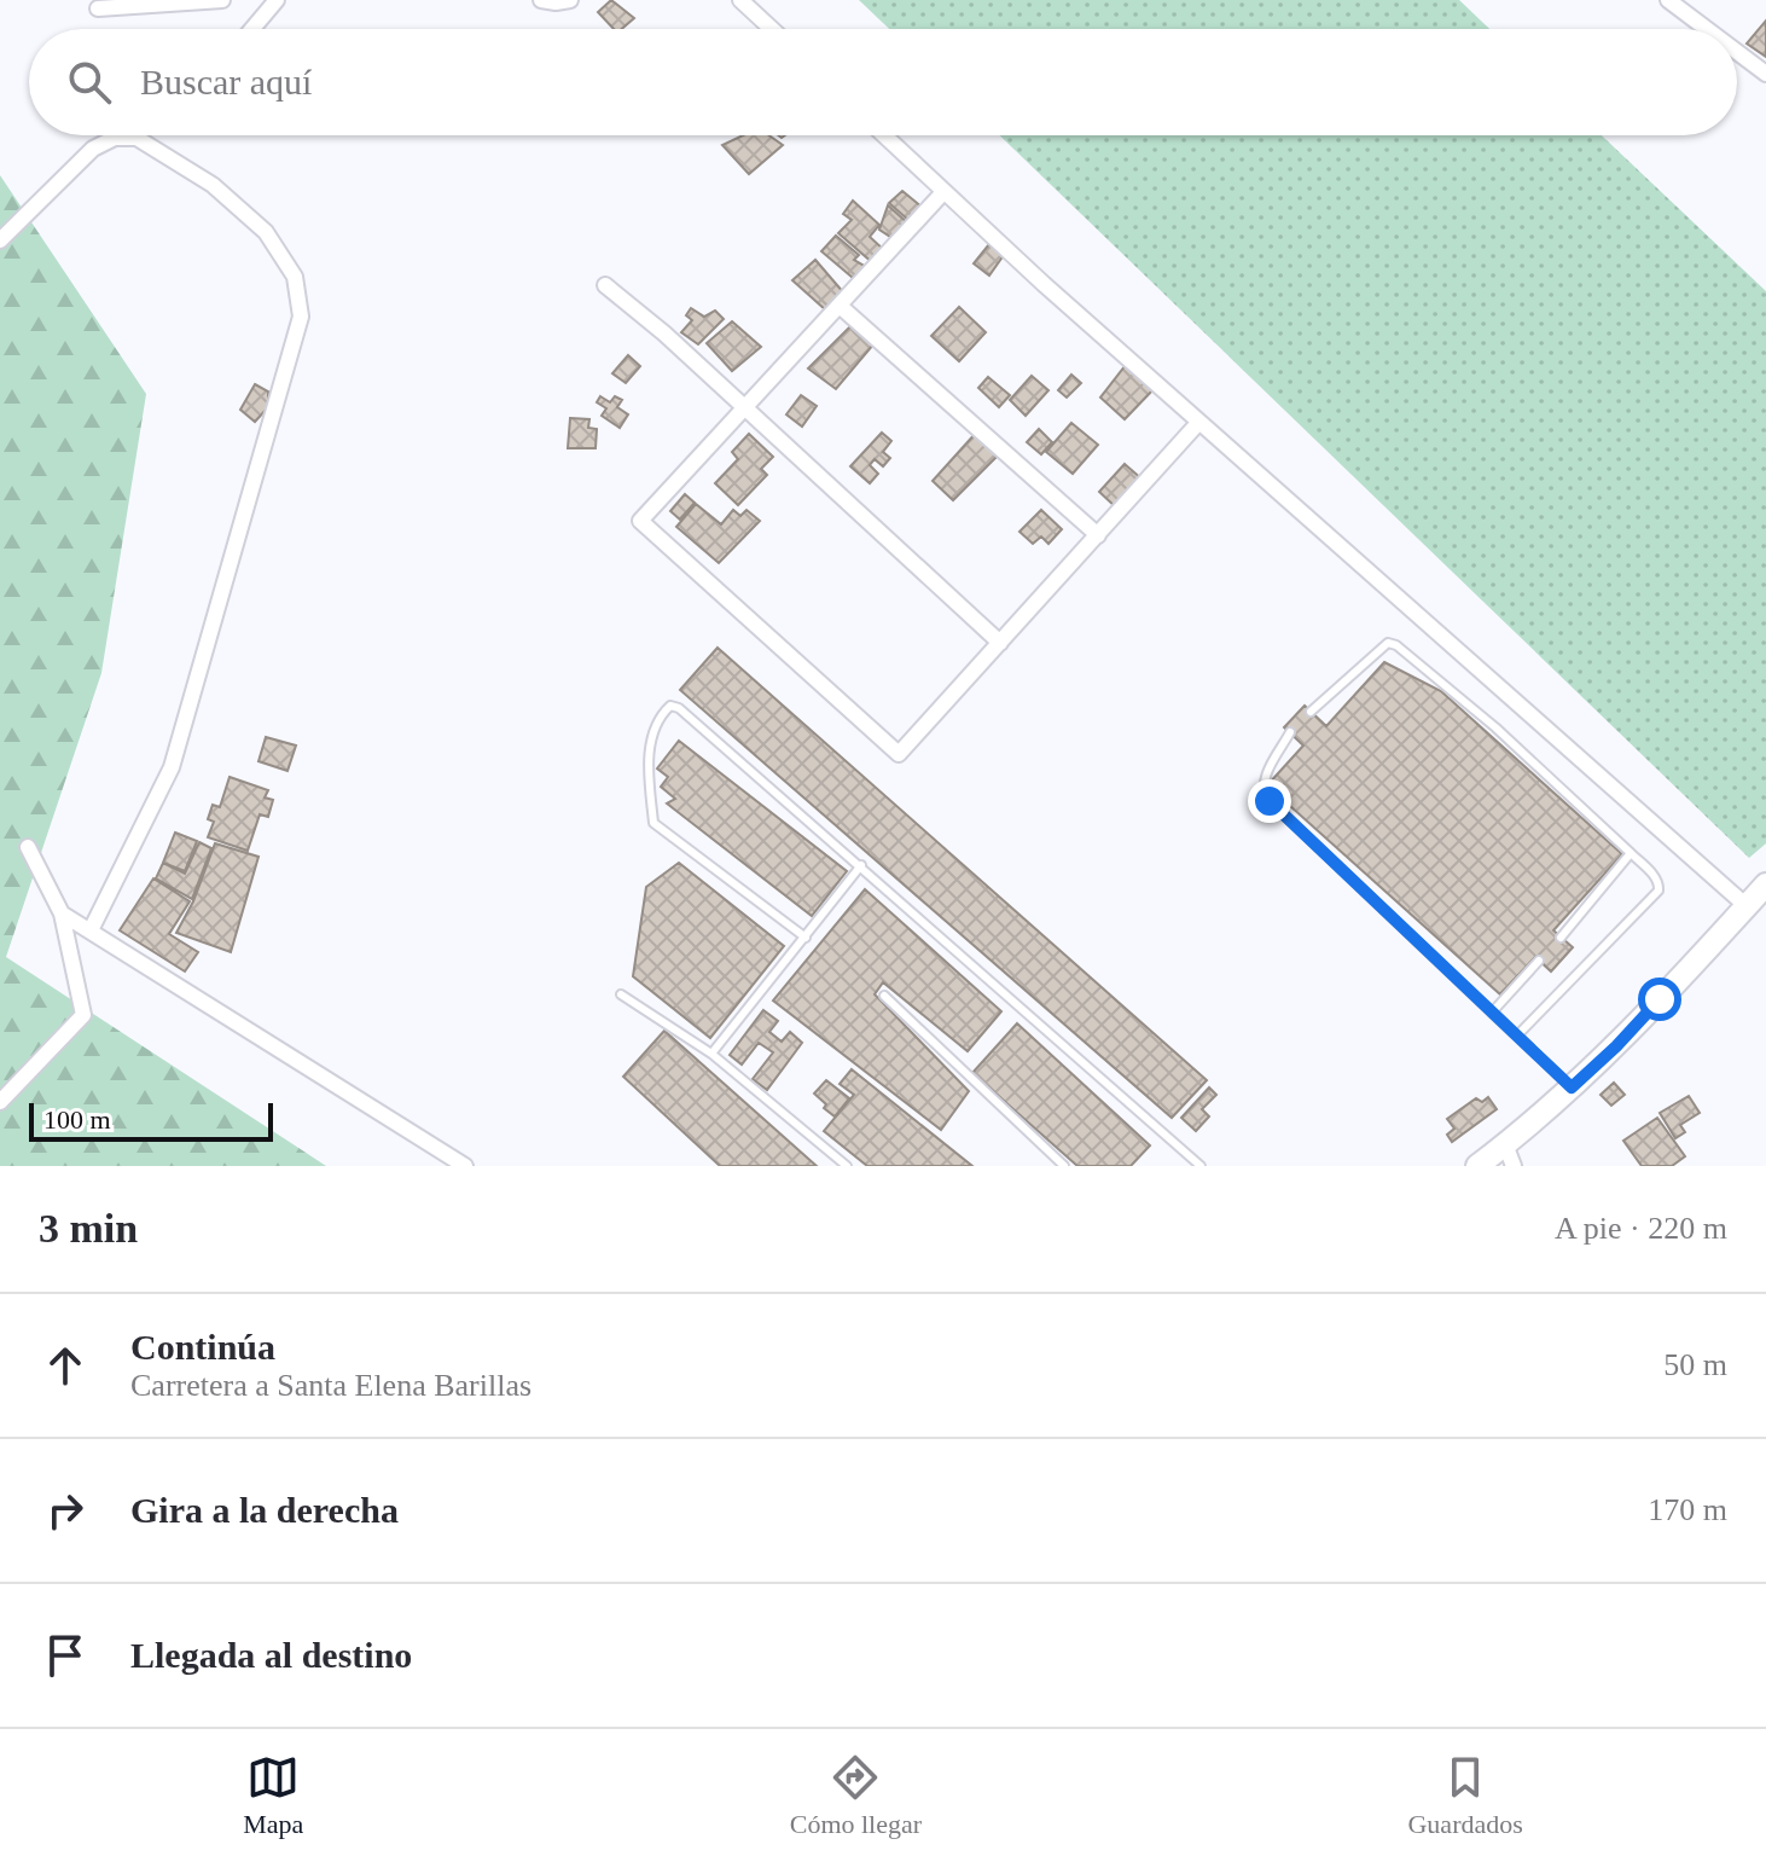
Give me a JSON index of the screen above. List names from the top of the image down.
{
  "scale_bar": "100 m",
  "page": {
    "search": "Buscar aquí",
    "scale": "100 m",
    "heading": ["3 min", "A pie · 220 m"],
    "list": [
      ["Continúa", "Carretera a Santa Elena Barillas", "50 m"],
      ["Gira a la derecha", "170 m"],
      "Llegada al destino"
    ],
    "nav": ["Mapa", "Cómo llegar", "Guardados"]
  }
}
